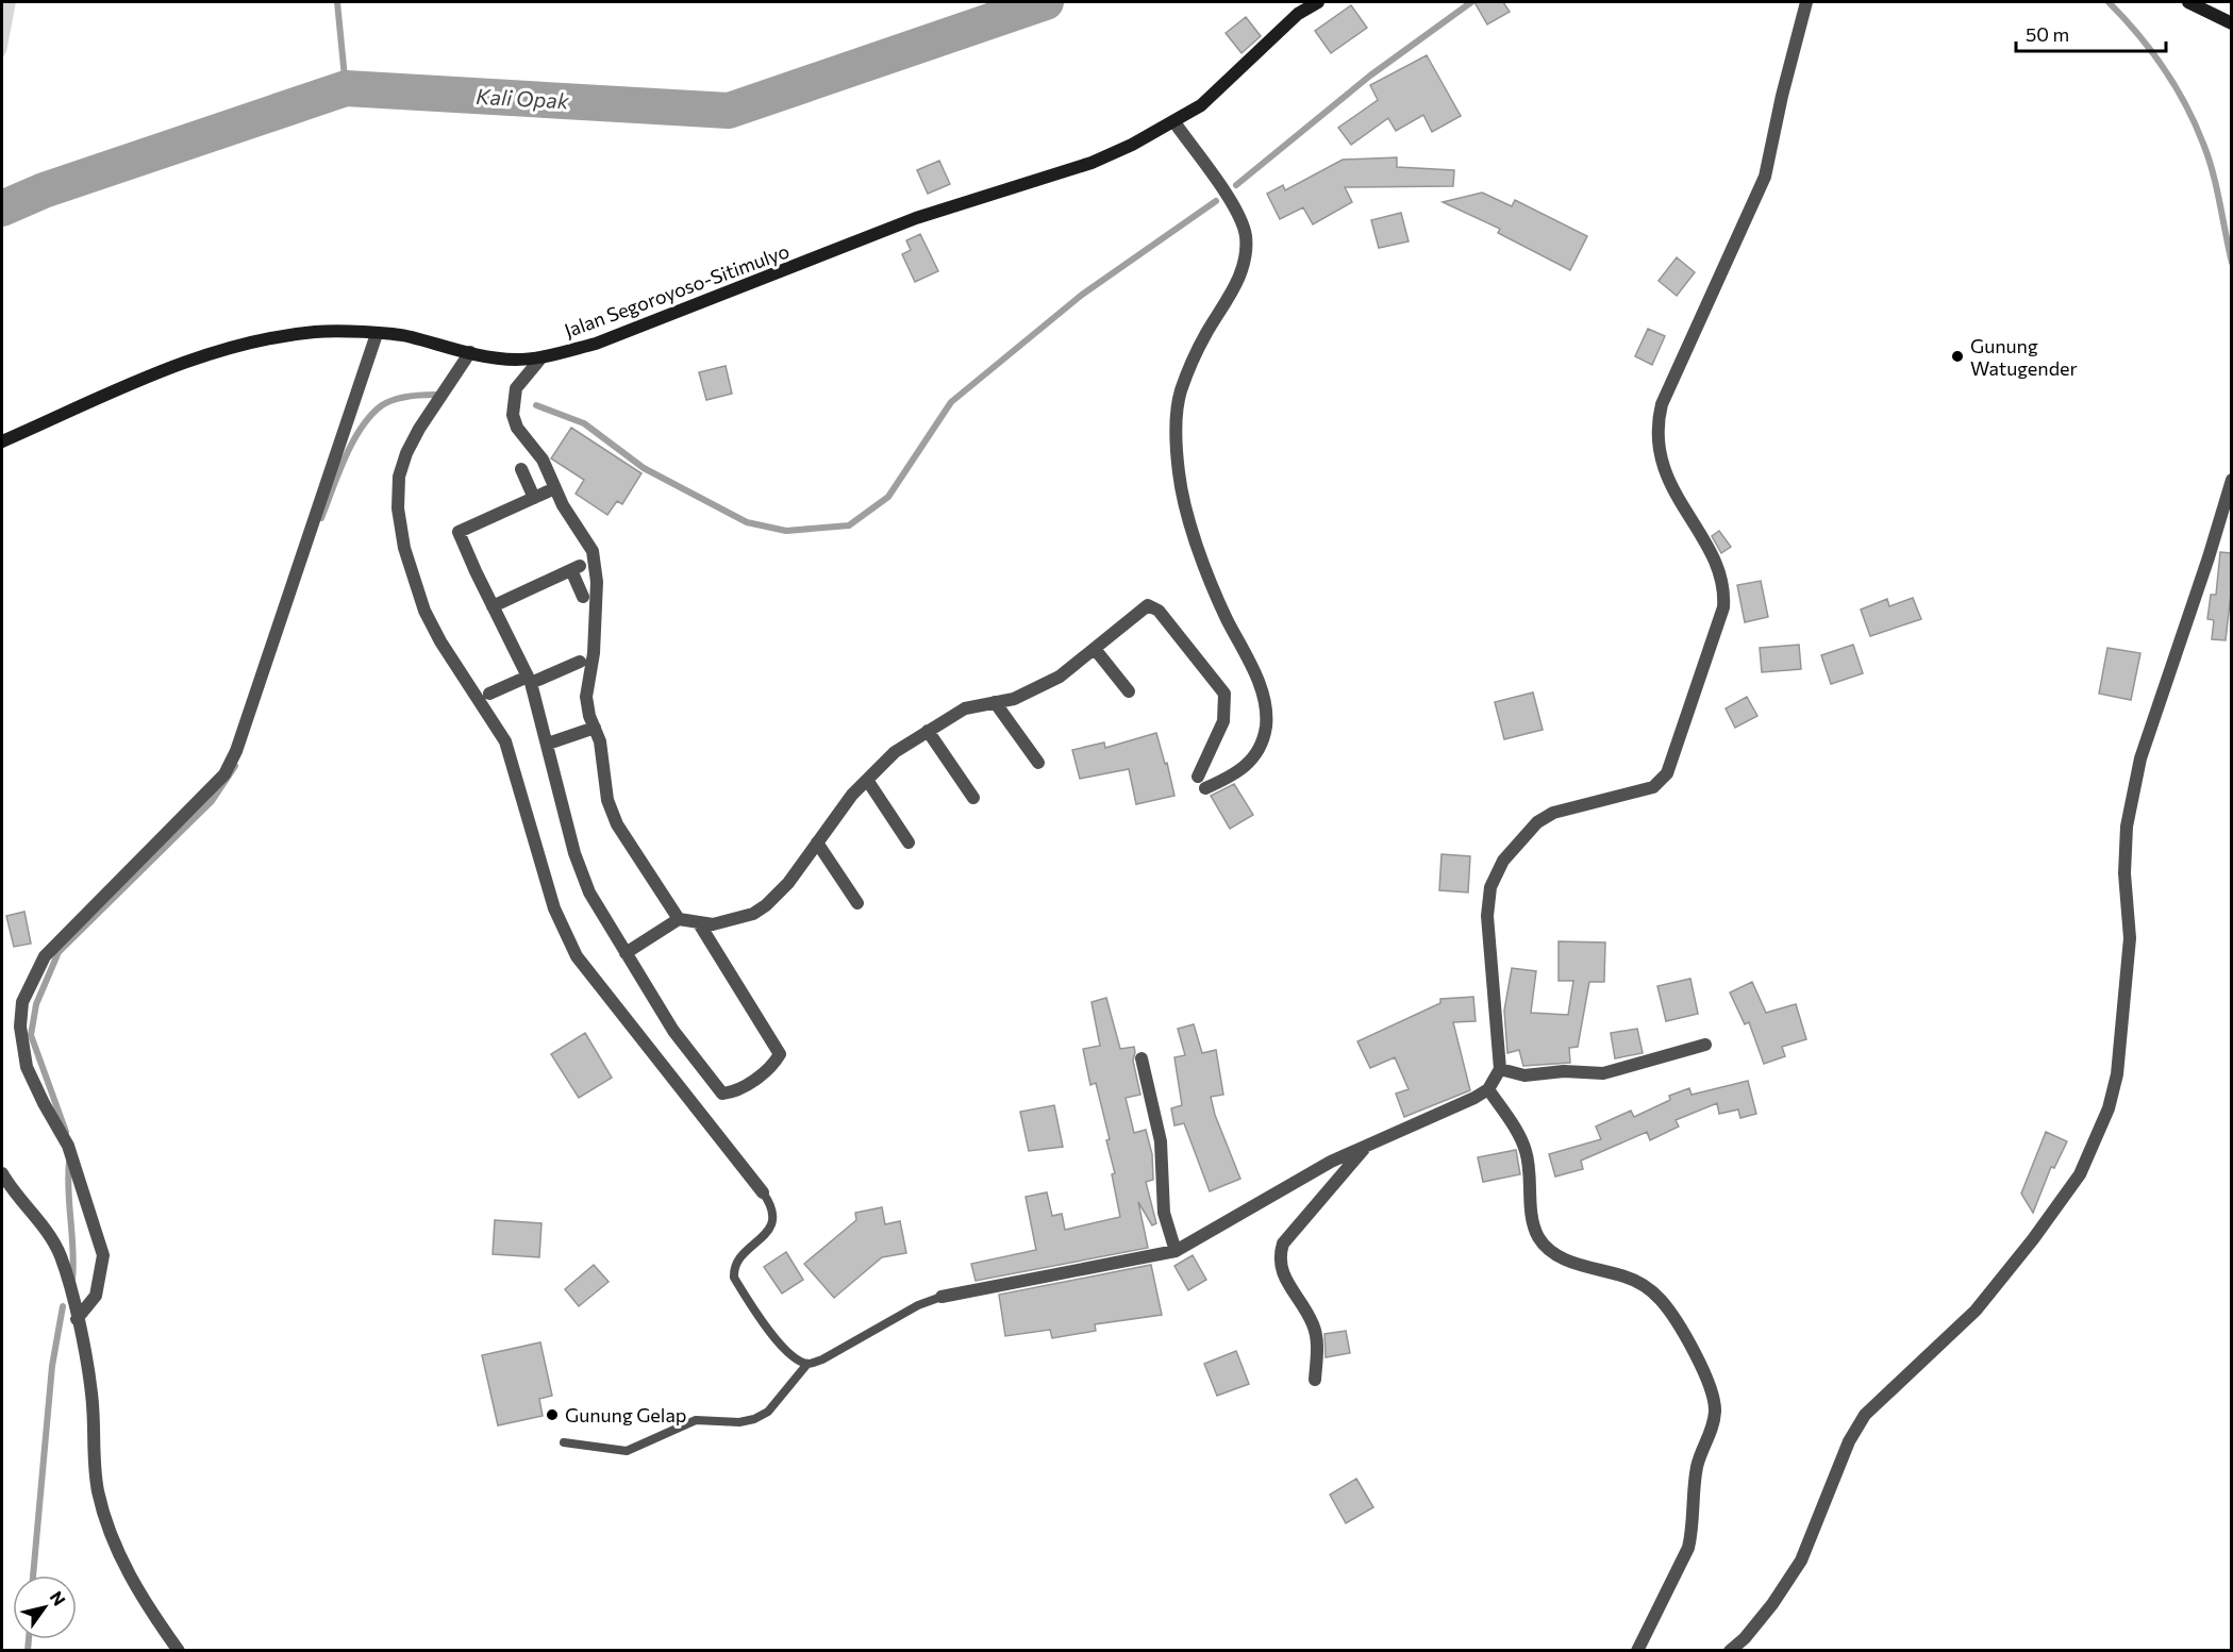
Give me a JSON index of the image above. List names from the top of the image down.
{
  "streets": {
    "main road": ["Jalan Segoroyoso-Sitimulyo"]
  },
  "water": ["Kali Opak"],
  "places": ["Gunung Watugender", "Gunung Gelap"],
  "scale_bar": "50 m",
  "north": "top right"
}
